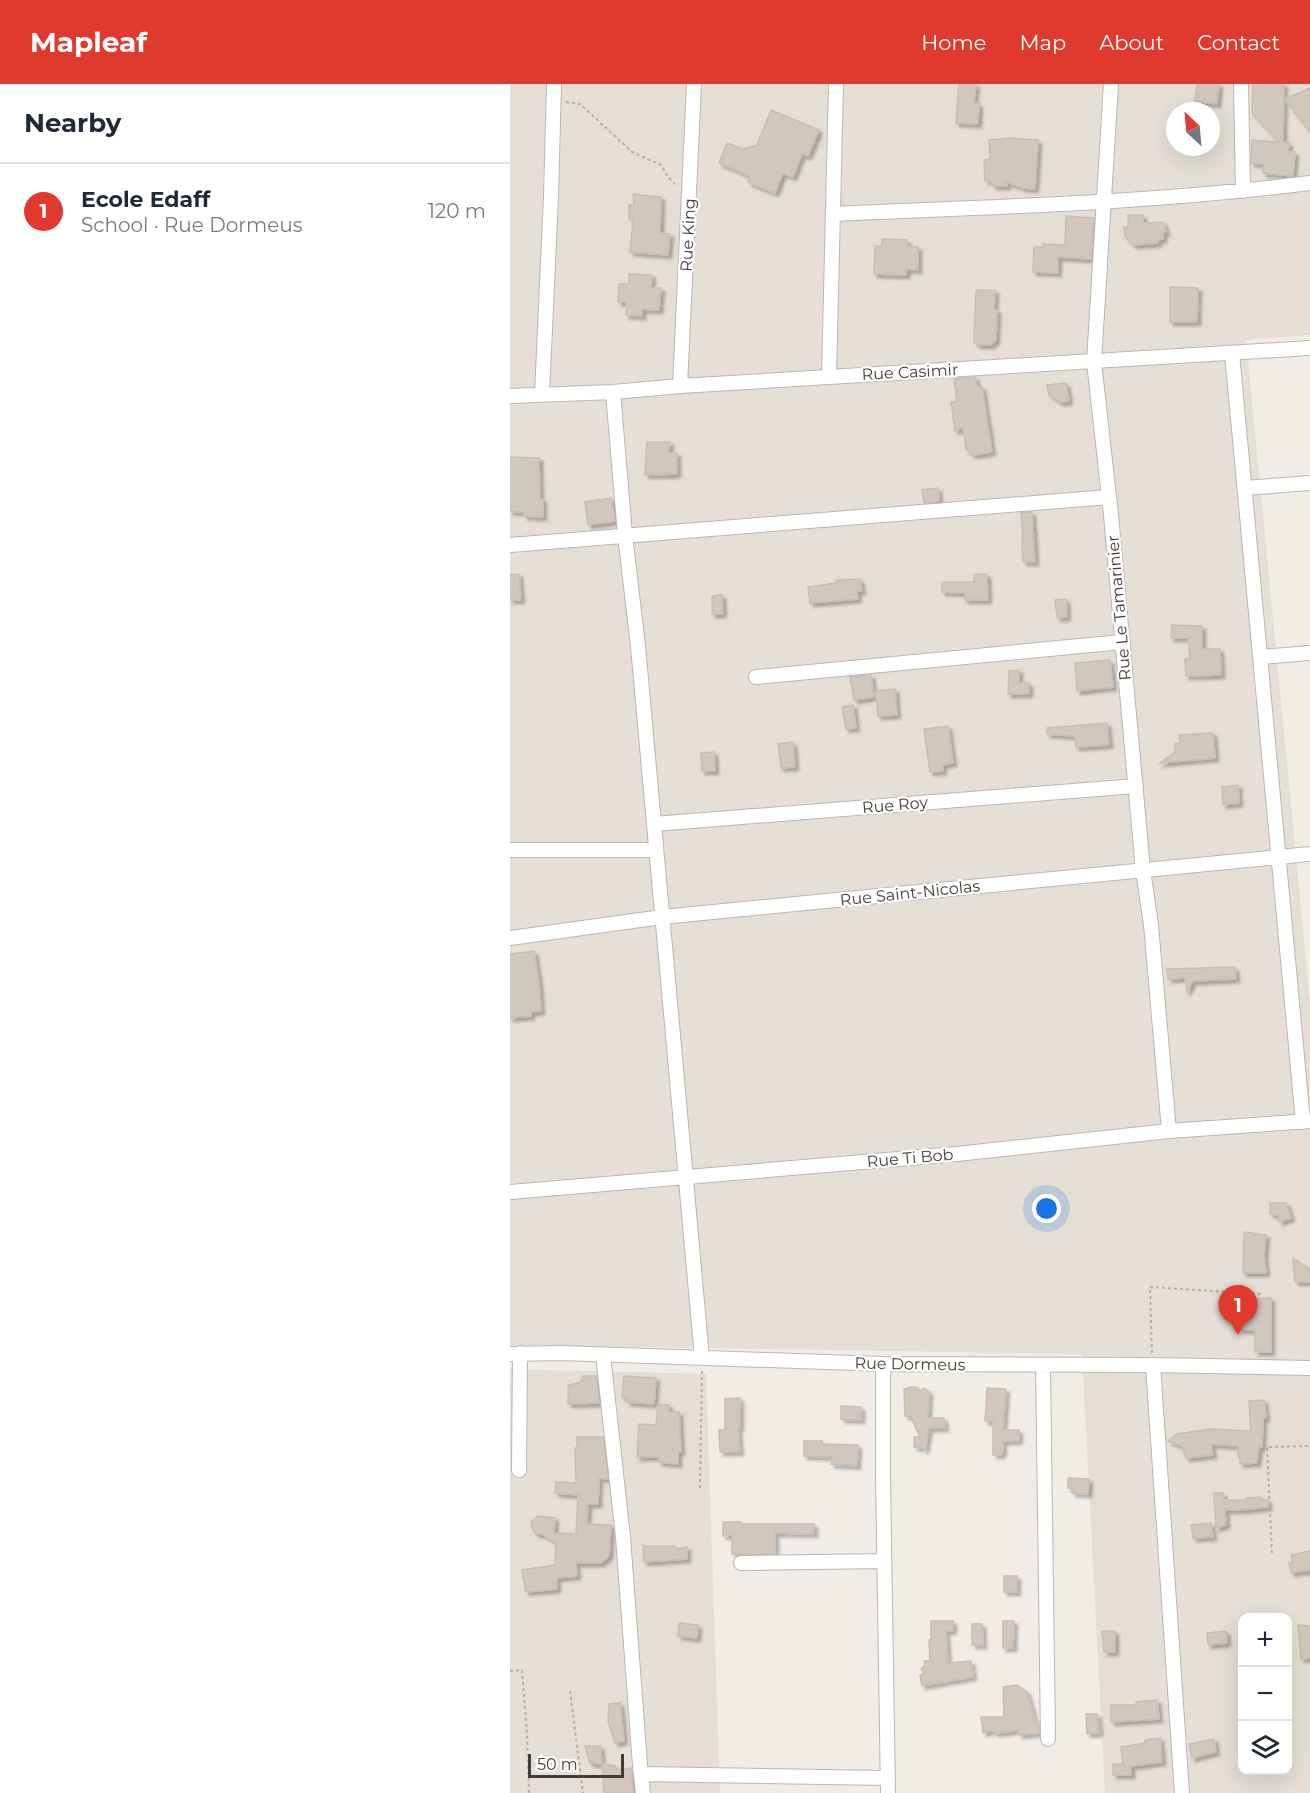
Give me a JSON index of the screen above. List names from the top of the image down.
{
  "streets": {
    "street": [
      "Rue King",
      "Rue Casimir",
      "Rue Le Tamarinier",
      "Rue Roy",
      "Rue Saint-Nicolas",
      "Rue Ti Bob",
      "Rue Dormeus"
    ]
  },
  "crossings": [
    ["Rue King", "Rue Casimir"],
    ["Rue Casimir", "Rue Le Tamarinier"],
    ["Rue Le Tamarinier", "Rue Roy"],
    ["Rue Le Tamarinier", "Rue Saint-Nicolas"],
    ["Rue Le Tamarinier", "Rue Ti Bob"]
  ],
  "scale_bar": "50 m",
  "north": "top left",
  "page": {
    "header": "Mapleaf",
    "nav": [
      "Home",
      "Map",
      "About",
      "Contact"
    ],
    "heading": "Nearby",
    "list": [
      {
        "mark": "1",
        "name": "Ecole Edaff",
        "note": "School · Rue Dormeus",
        "value": "120 m"
      }
    ],
    "pins": "1",
    "map_buttons": ["+", "−"],
    "scale": "50 m"
  }
}
